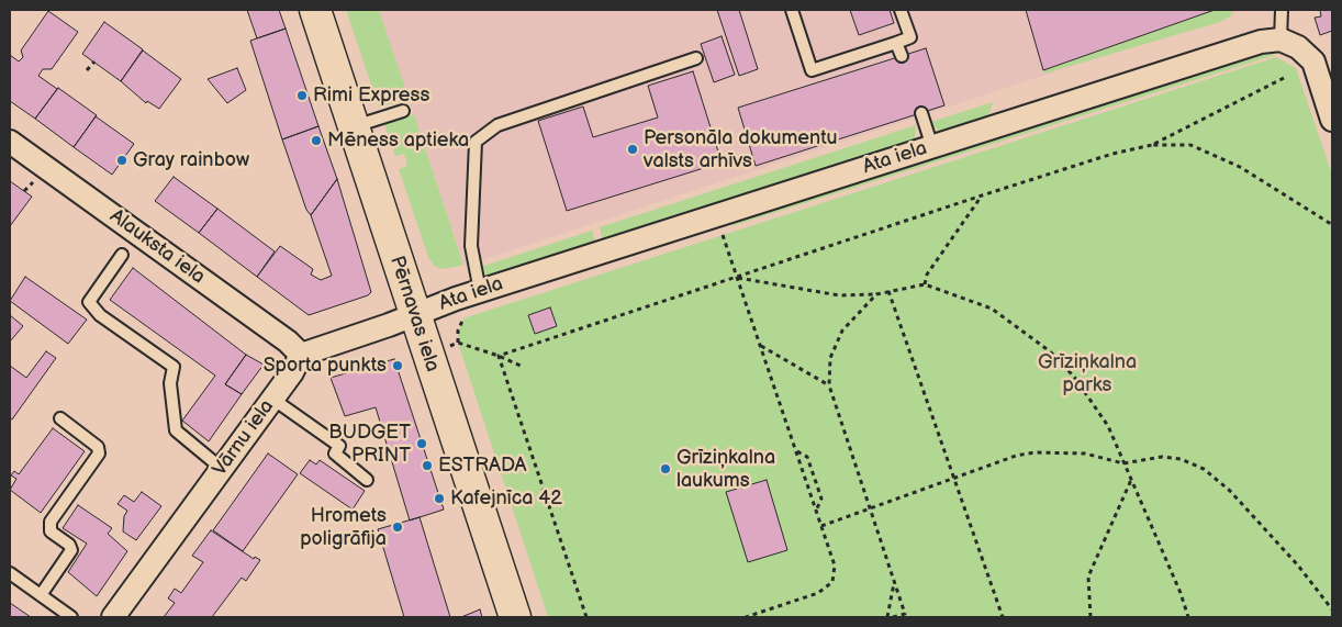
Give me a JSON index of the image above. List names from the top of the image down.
{
  "streets": {
    "main road": ["Pērnavas iela"],
    "street": ["Ata iela", "Alauksta iela", "Vārnu iela"]
  },
  "crossings": [
    ["Ata iela", "Pērnavas iela"],
    ["Alauksta iela", "Vārnu iela"]
  ],
  "parks": ["Grīziņkalna parks"],
  "places": [
    "Rimi Express",
    "Mēness aptieka",
    "Personāla dokumentu valsts arhīvs",
    "Gray rainbow",
    "Sporta punkts",
    "BUDGET PRINT",
    "ESTRADA",
    "Grīziņkalna laukums",
    "Kafejnīca 42",
    "Hromets poligrāfija"
  ]
}
